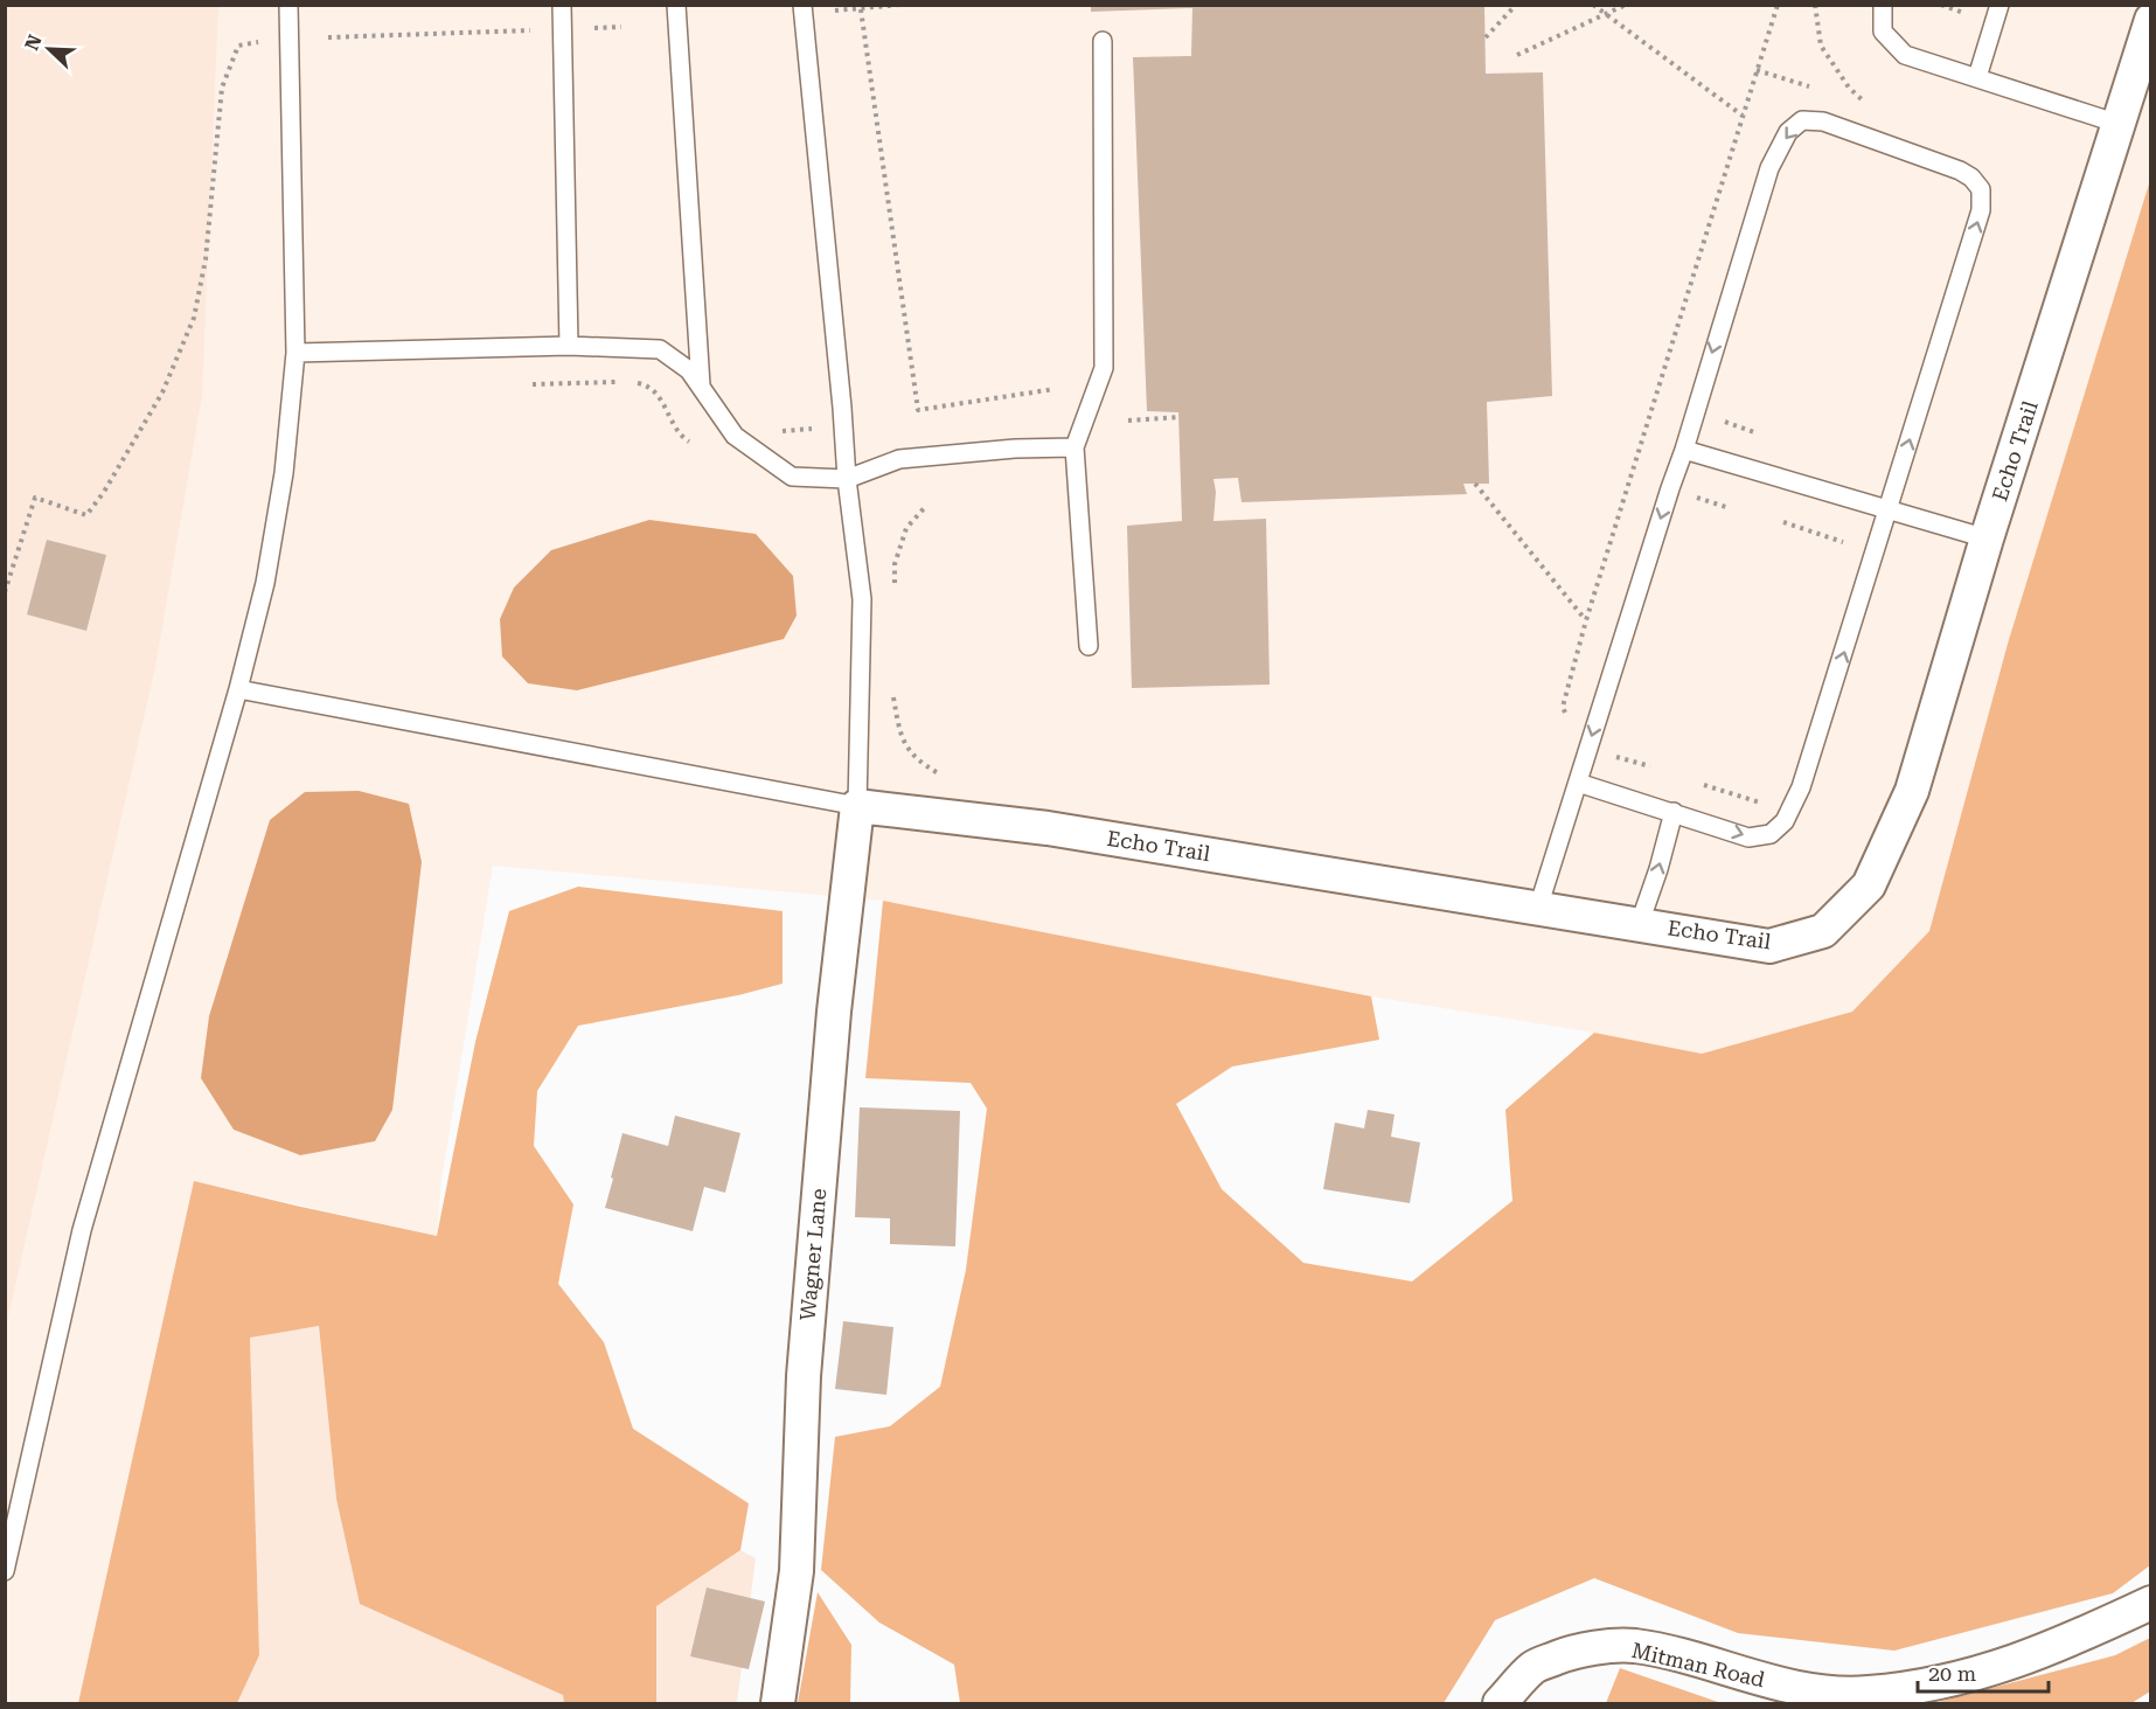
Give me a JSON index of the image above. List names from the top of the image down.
{
  "streets": {
    "street": ["Echo Trail", "Wagner Lane", "Mitman Road"]
  },
  "crossings": [
    ["Echo Trail", "Wagner Lane"]
  ],
  "scale_bar": "20 m",
  "north": "top left"
}
